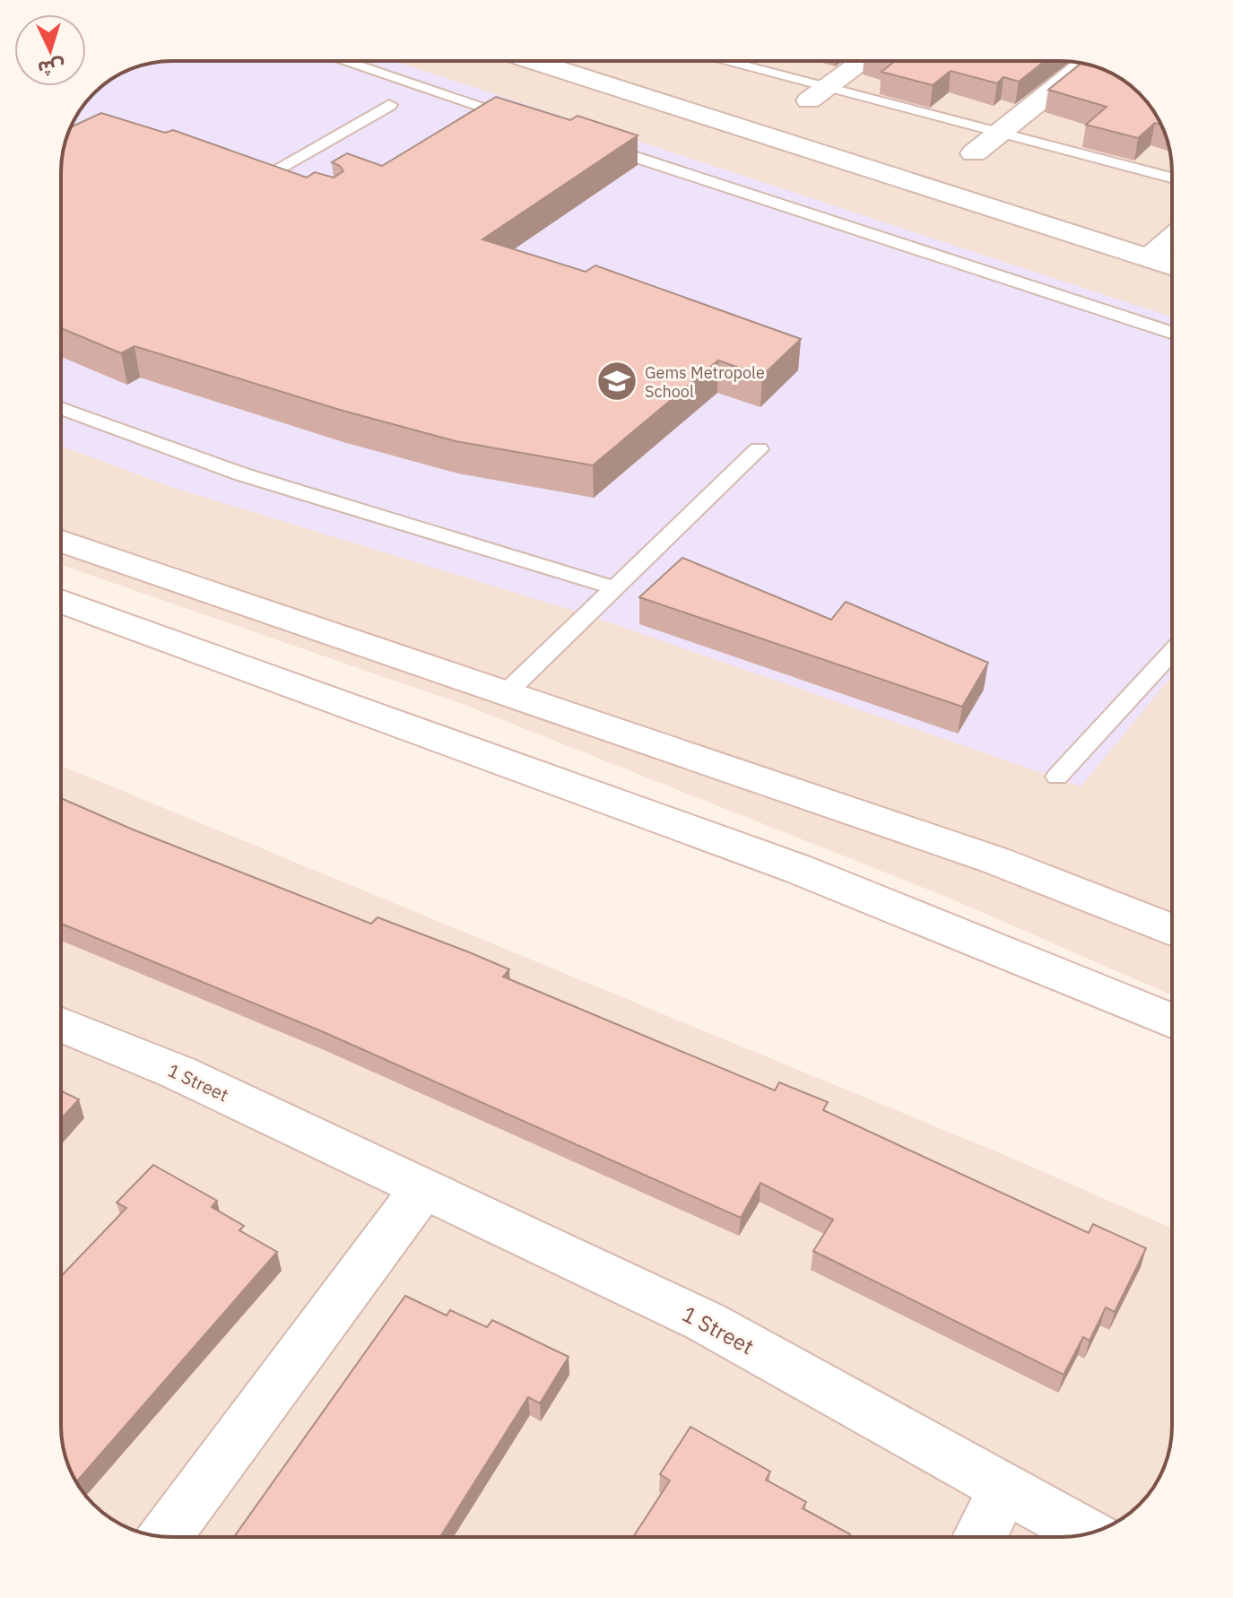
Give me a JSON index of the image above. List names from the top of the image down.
{
  "streets": {
    "street": ["1 Street"]
  },
  "places": {
    "school or university": ["Gems Metropole School"]
  },
  "north": "bottom"
}
